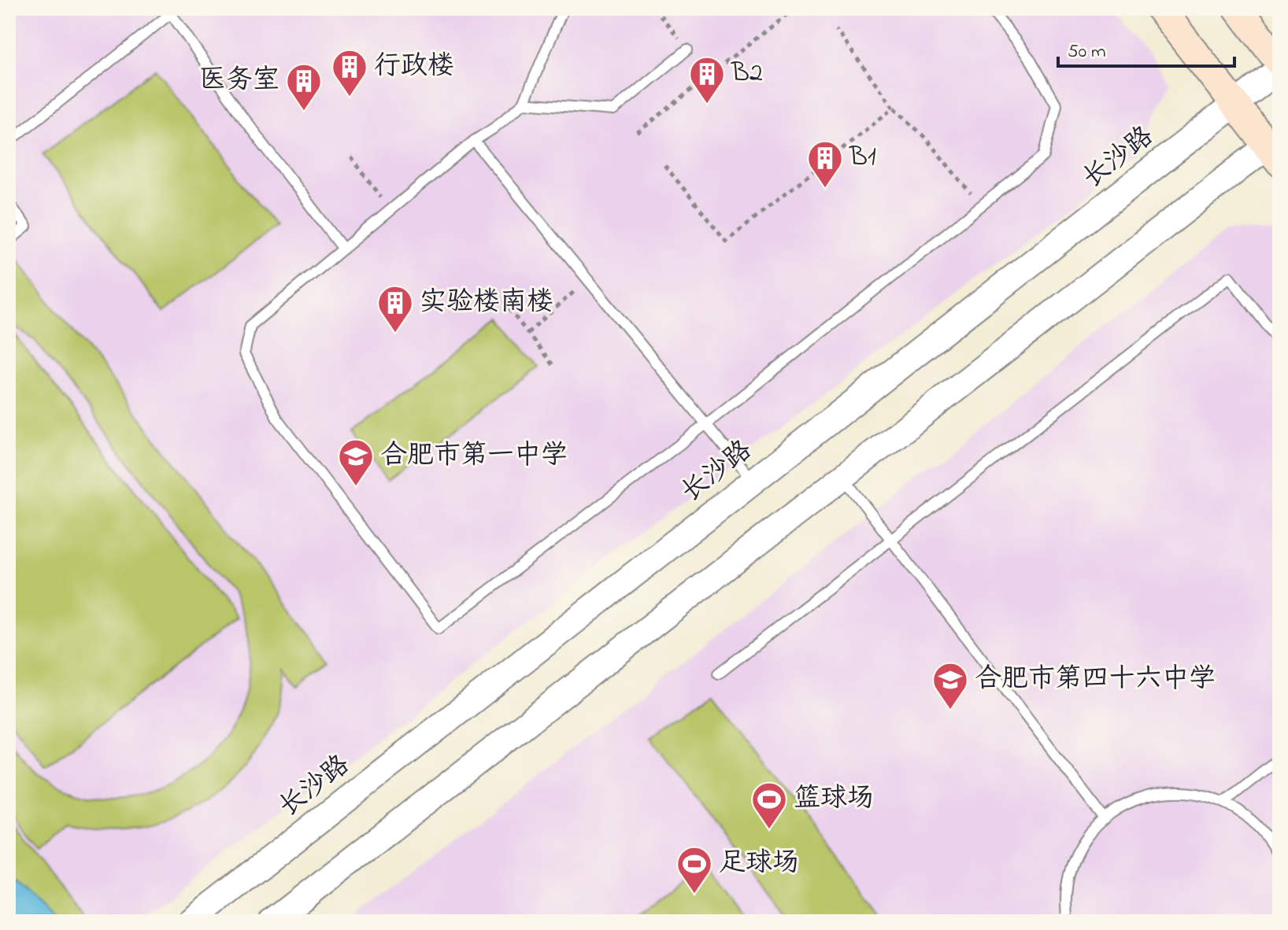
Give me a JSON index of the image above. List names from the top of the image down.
{
  "streets": {
    "street": ["长沙路"]
  },
  "places": {
    "building": [
      "行政楼",
      "B2",
      "医务室",
      "B1",
      "实验楼南楼"
    ],
    "school or university": ["合肥市第一中学", "合肥市第四十六中学"],
    "sports": ["篮球场", "足球场"]
  },
  "scale_bar": "50 m"
}
